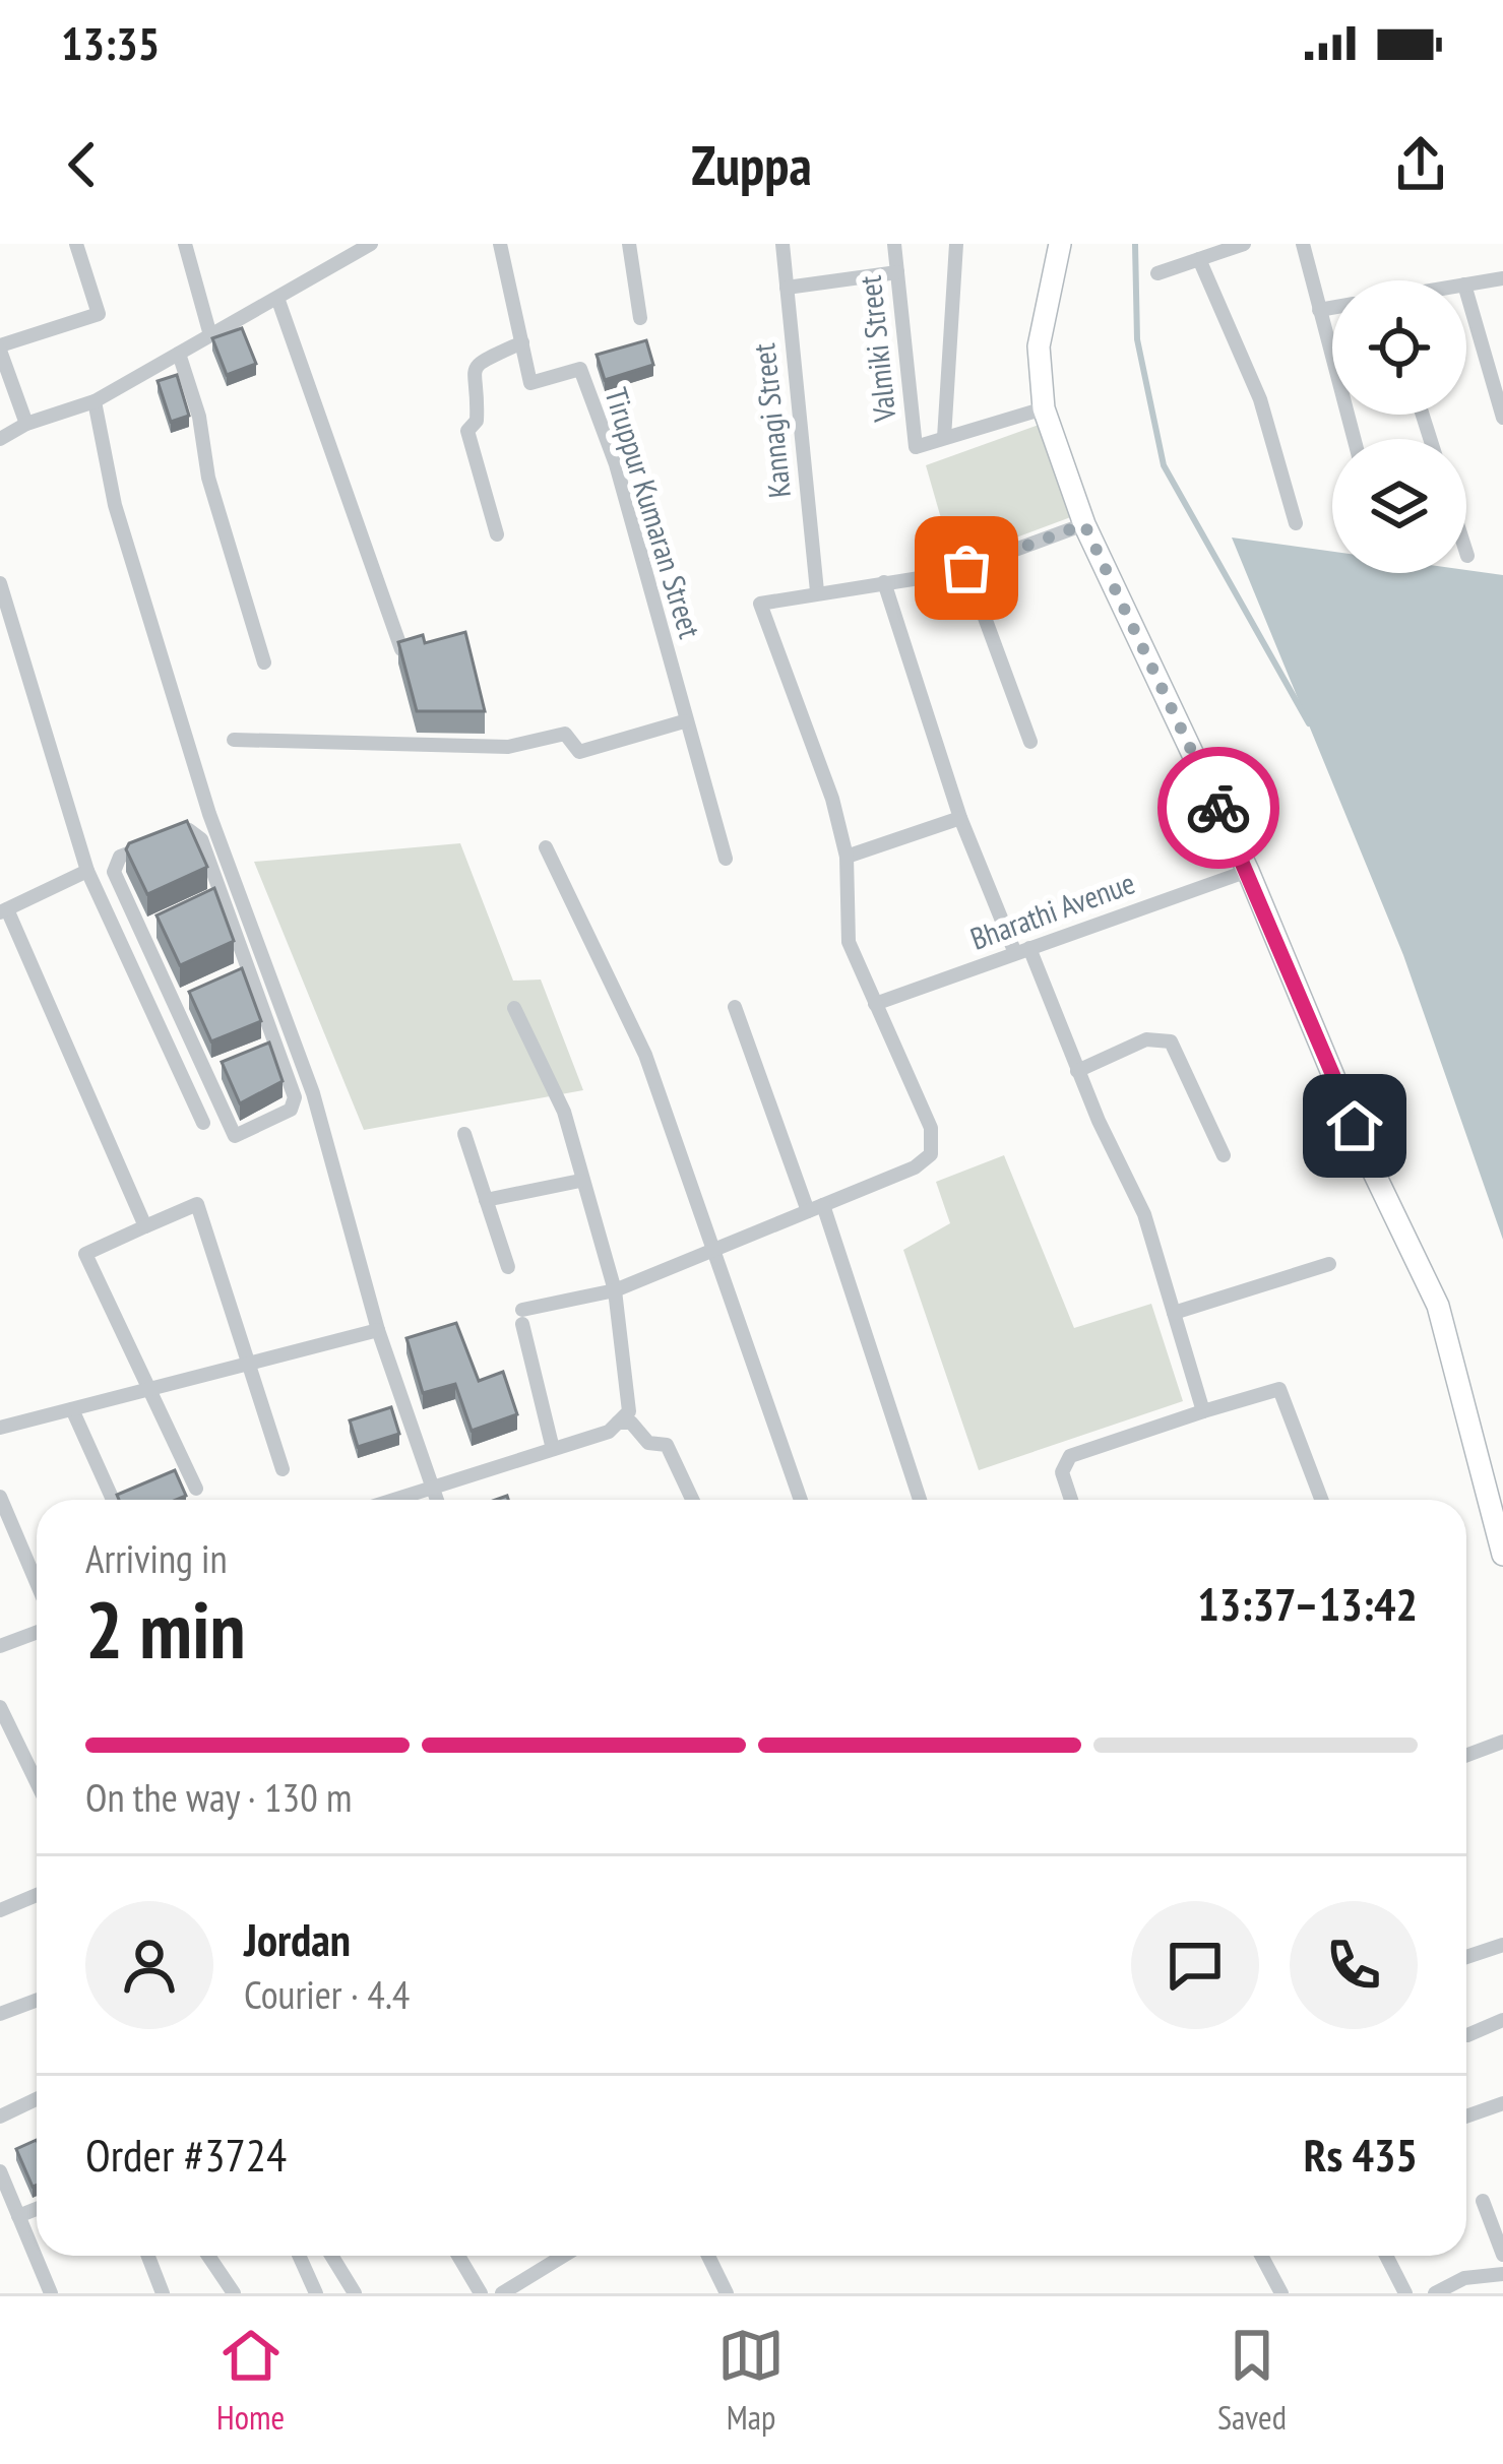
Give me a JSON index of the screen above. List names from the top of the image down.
{
  "streets": {
    "street": [
      "Valmiki Street",
      "Kannagi Street",
      "Tiruppur Kumaran Street",
      "Bharathi Avenue"
    ]
  },
  "page": {
    "status": "13:35",
    "header": "Zuppa",
    "heading": ["2 min", "Arriving in", "13:37–13:42"],
    "panel": [
      "Jordan",
      "Courier · 4.4",
      "Order #3724",
      "Rs 435"
    ],
    "bar": "On the way · 130 m",
    "tabs": ["Home", "Map", "Saved"]
  }
}
